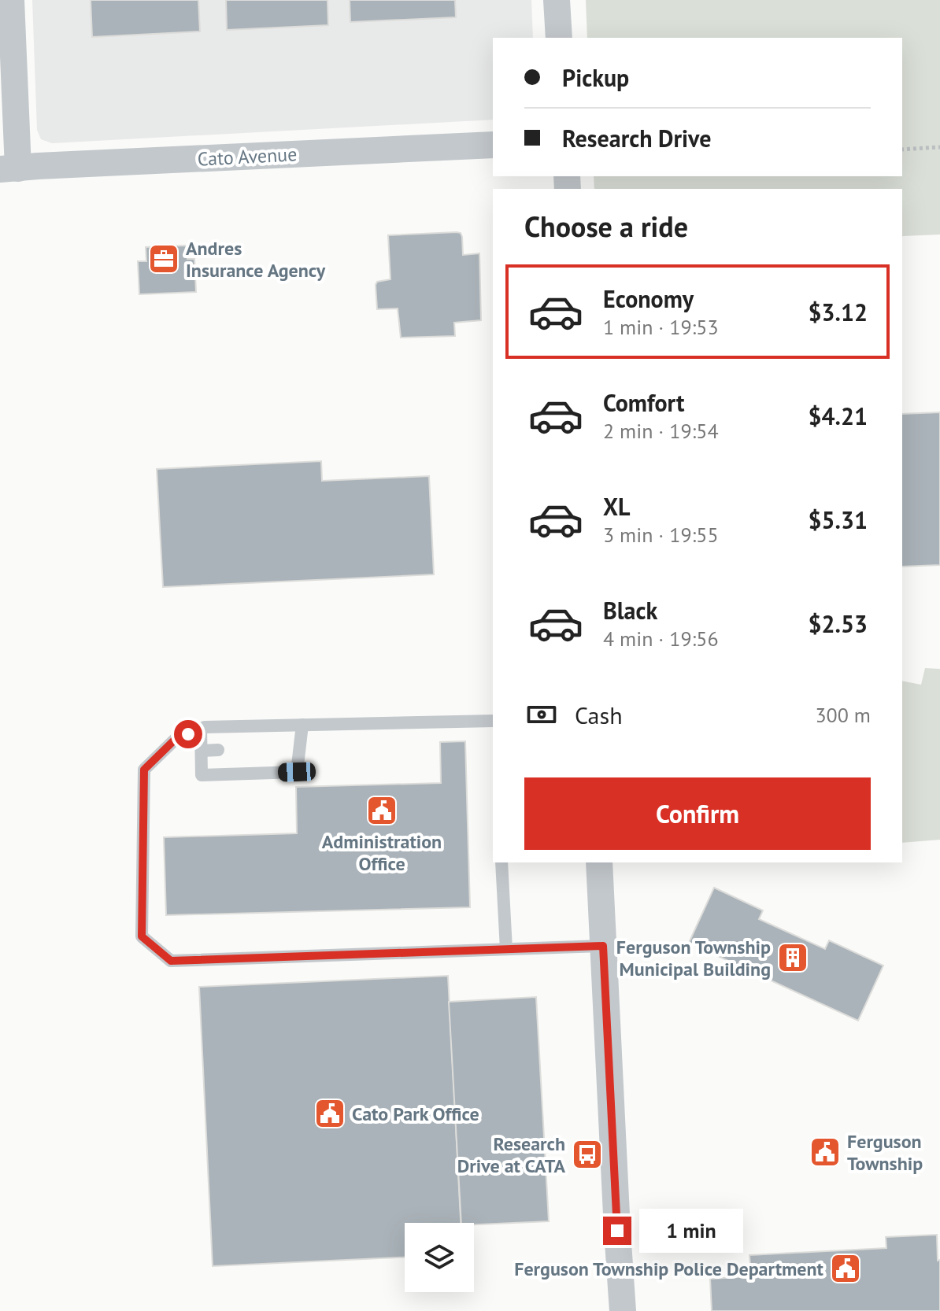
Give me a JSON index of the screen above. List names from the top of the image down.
{
  "streets": {
    "street": ["Cato Avenue"]
  },
  "places": {
    "office": ["Andres Insurance Agency"],
    "public building": [
      "Administration Office",
      "Cato Park Office",
      "Ferguson Township",
      "Ferguson Township Police Department"
    ],
    "building": ["Ferguson Township Municipal Building"],
    "bus stop": ["Research Drive at CATA"]
  },
  "page": {
    "banner": ["Pickup", "Research Drive"],
    "heading": "Choose a ride",
    "list": [
      {
        "name": "Economy",
        "note": "1 min · 19:53",
        "value": "$3.12"
      },
      {
        "name": "Comfort",
        "note": "2 min · 19:54",
        "value": "$4.21"
      },
      {
        "name": "XL",
        "note": "3 min · 19:55",
        "value": "$5.31"
      },
      {
        "name": "Black",
        "note": "4 min · 19:56",
        "value": "$2.53"
      }
    ],
    "pay": ["Cash", "300 m"],
    "buttons": "Confirm",
    "bubble": "1 min"
  }
}
